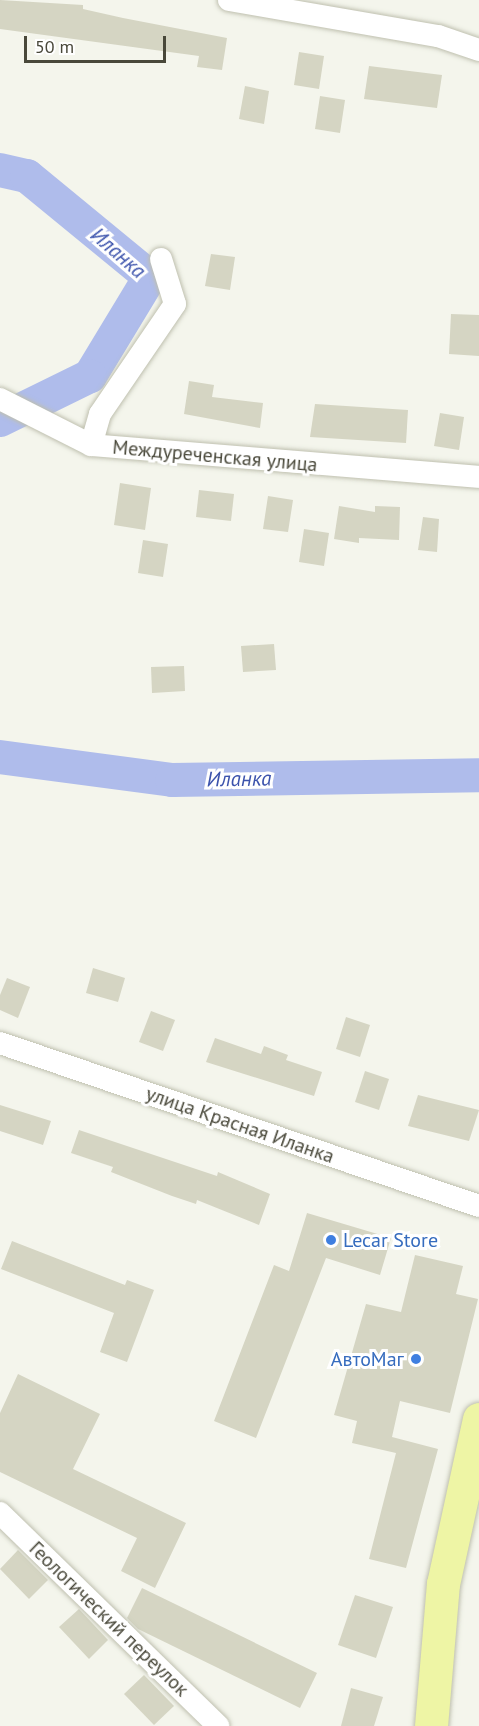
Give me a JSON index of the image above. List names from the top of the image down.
{
  "streets": {
    "street": ["Междуреченская улица", "улица Красная Иланка", "Геологический переулок"]
  },
  "water": ["Иланка"],
  "places": ["Lecar Store", "АвтоМаг"],
  "scale_bar": "50 m"
}
